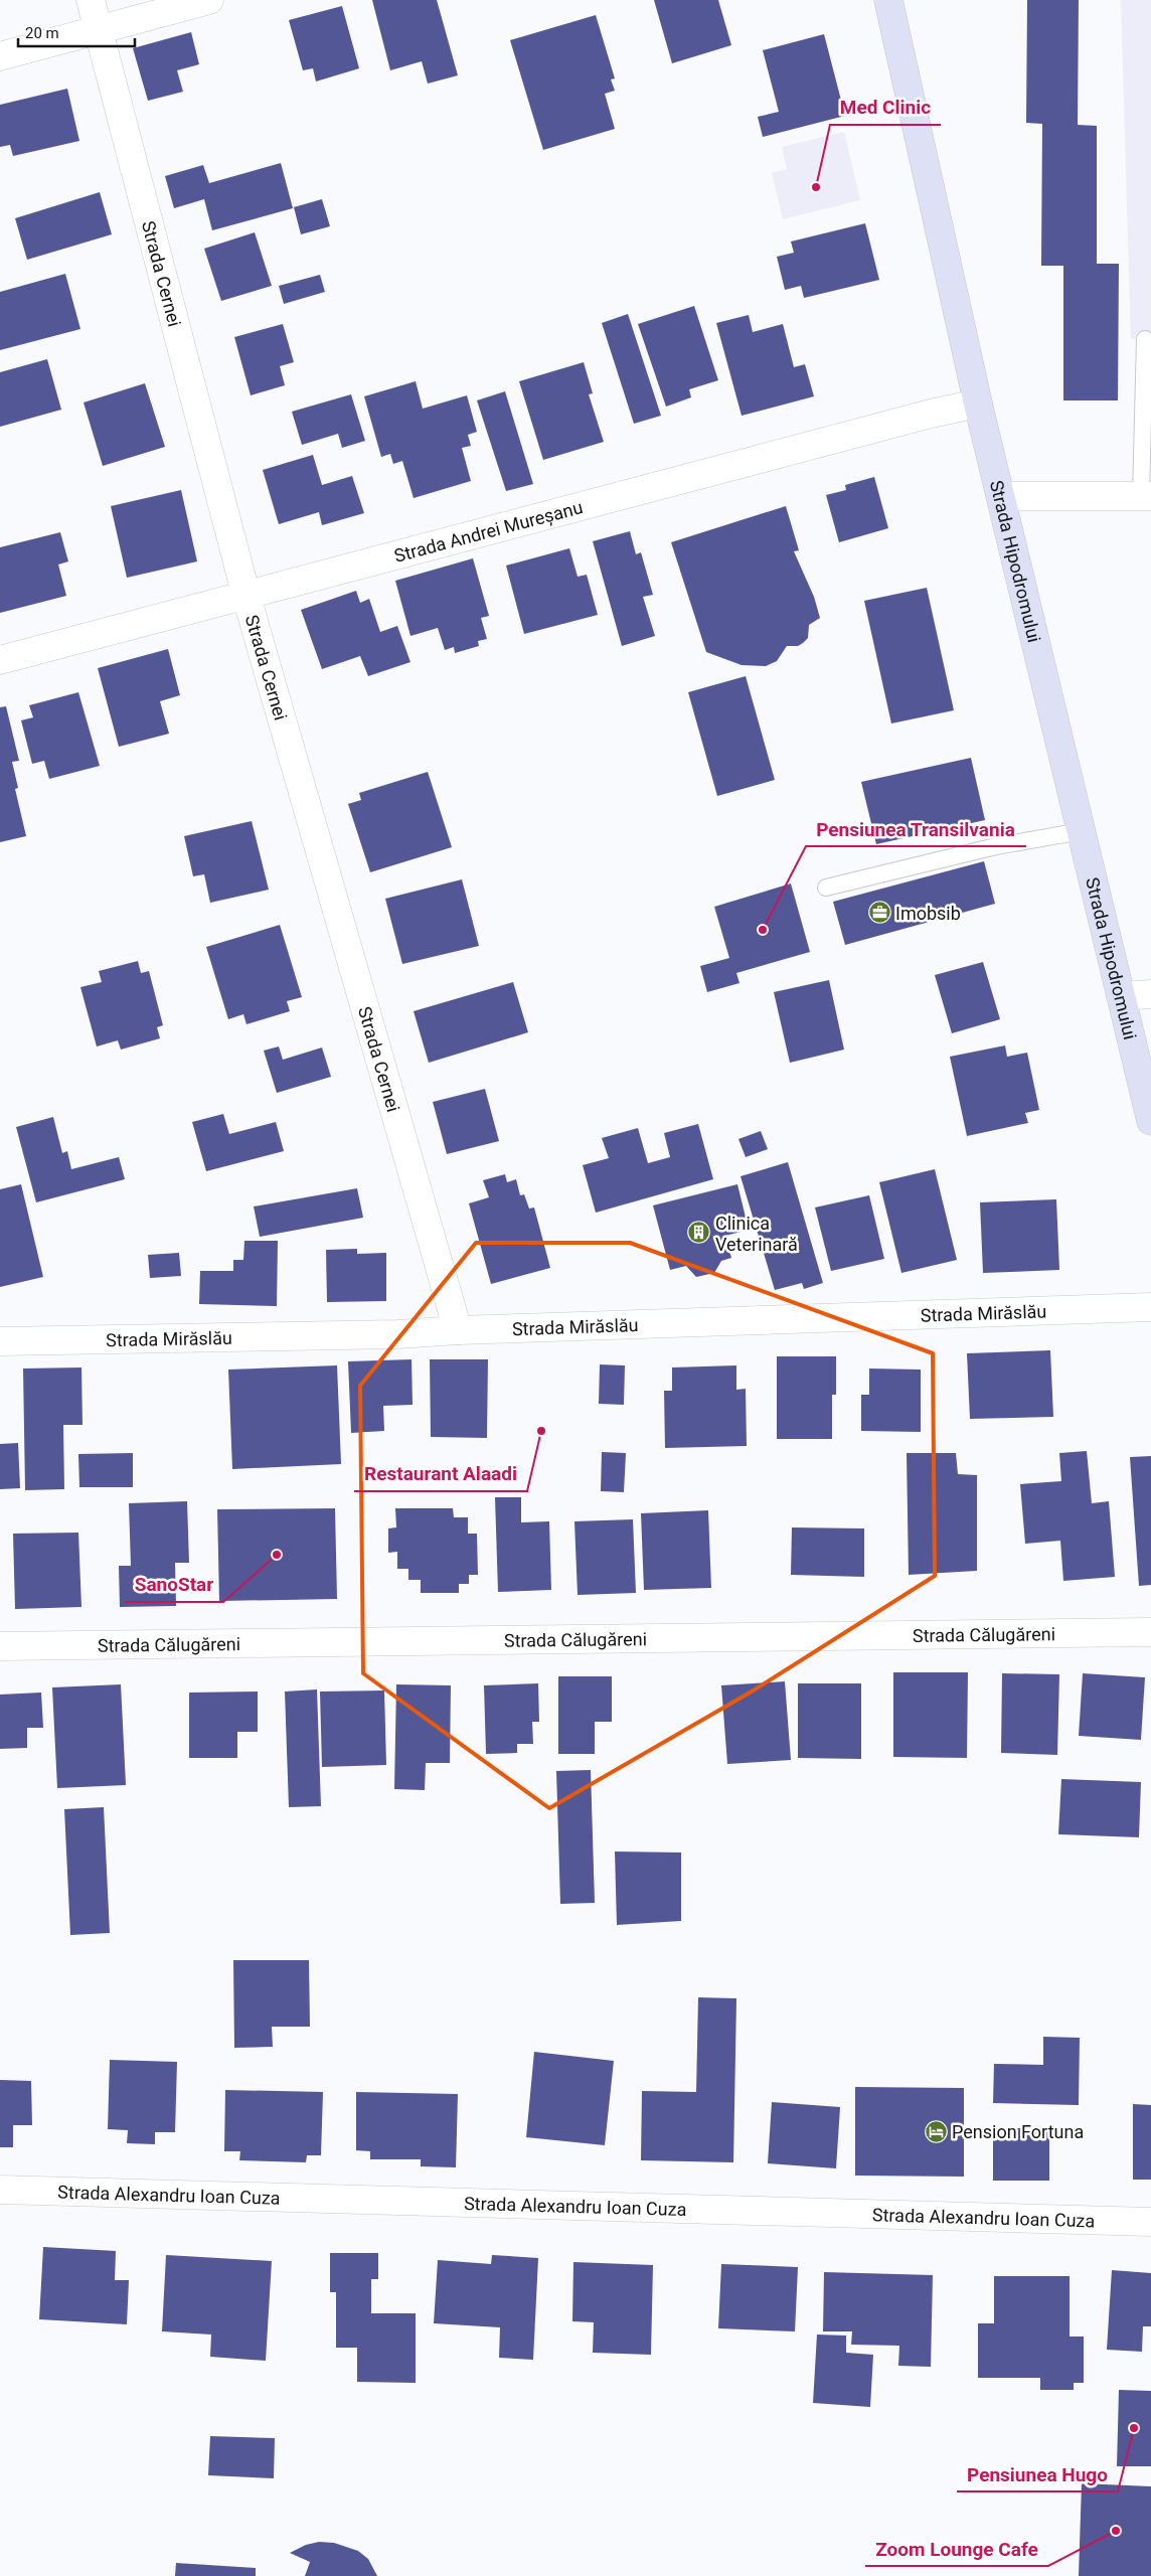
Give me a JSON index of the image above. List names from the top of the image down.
{
  "streets": {
    "street": [
      "Strada Cernei",
      "Strada Andrei Mureșanu",
      "Strada Hipodromului",
      "Strada Mirăslău",
      "Strada Călugăreni",
      "Strada Alexandru Ioan Cuza"
    ]
  },
  "crossings": [
    ["Strada Cernei", "Strada Andrei Mureșanu"],
    ["Strada Cernei", "Strada Mirăslău"],
    ["Strada Andrei Mureșanu", "Strada Hipodromului"]
  ],
  "places": {
    "other": [
      "Med Clinic",
      "Pensiunea Transilvania",
      "Restaurant Alaadi",
      "SanoStar",
      "Pensiunea Hugo",
      "Zoom Lounge Cafe"
    ],
    "office": ["Imobsib"],
    "building": ["Clinica Veterinară"],
    "hotel": ["Pension Fortuna"]
  },
  "scale_bar": "20 m"
}
